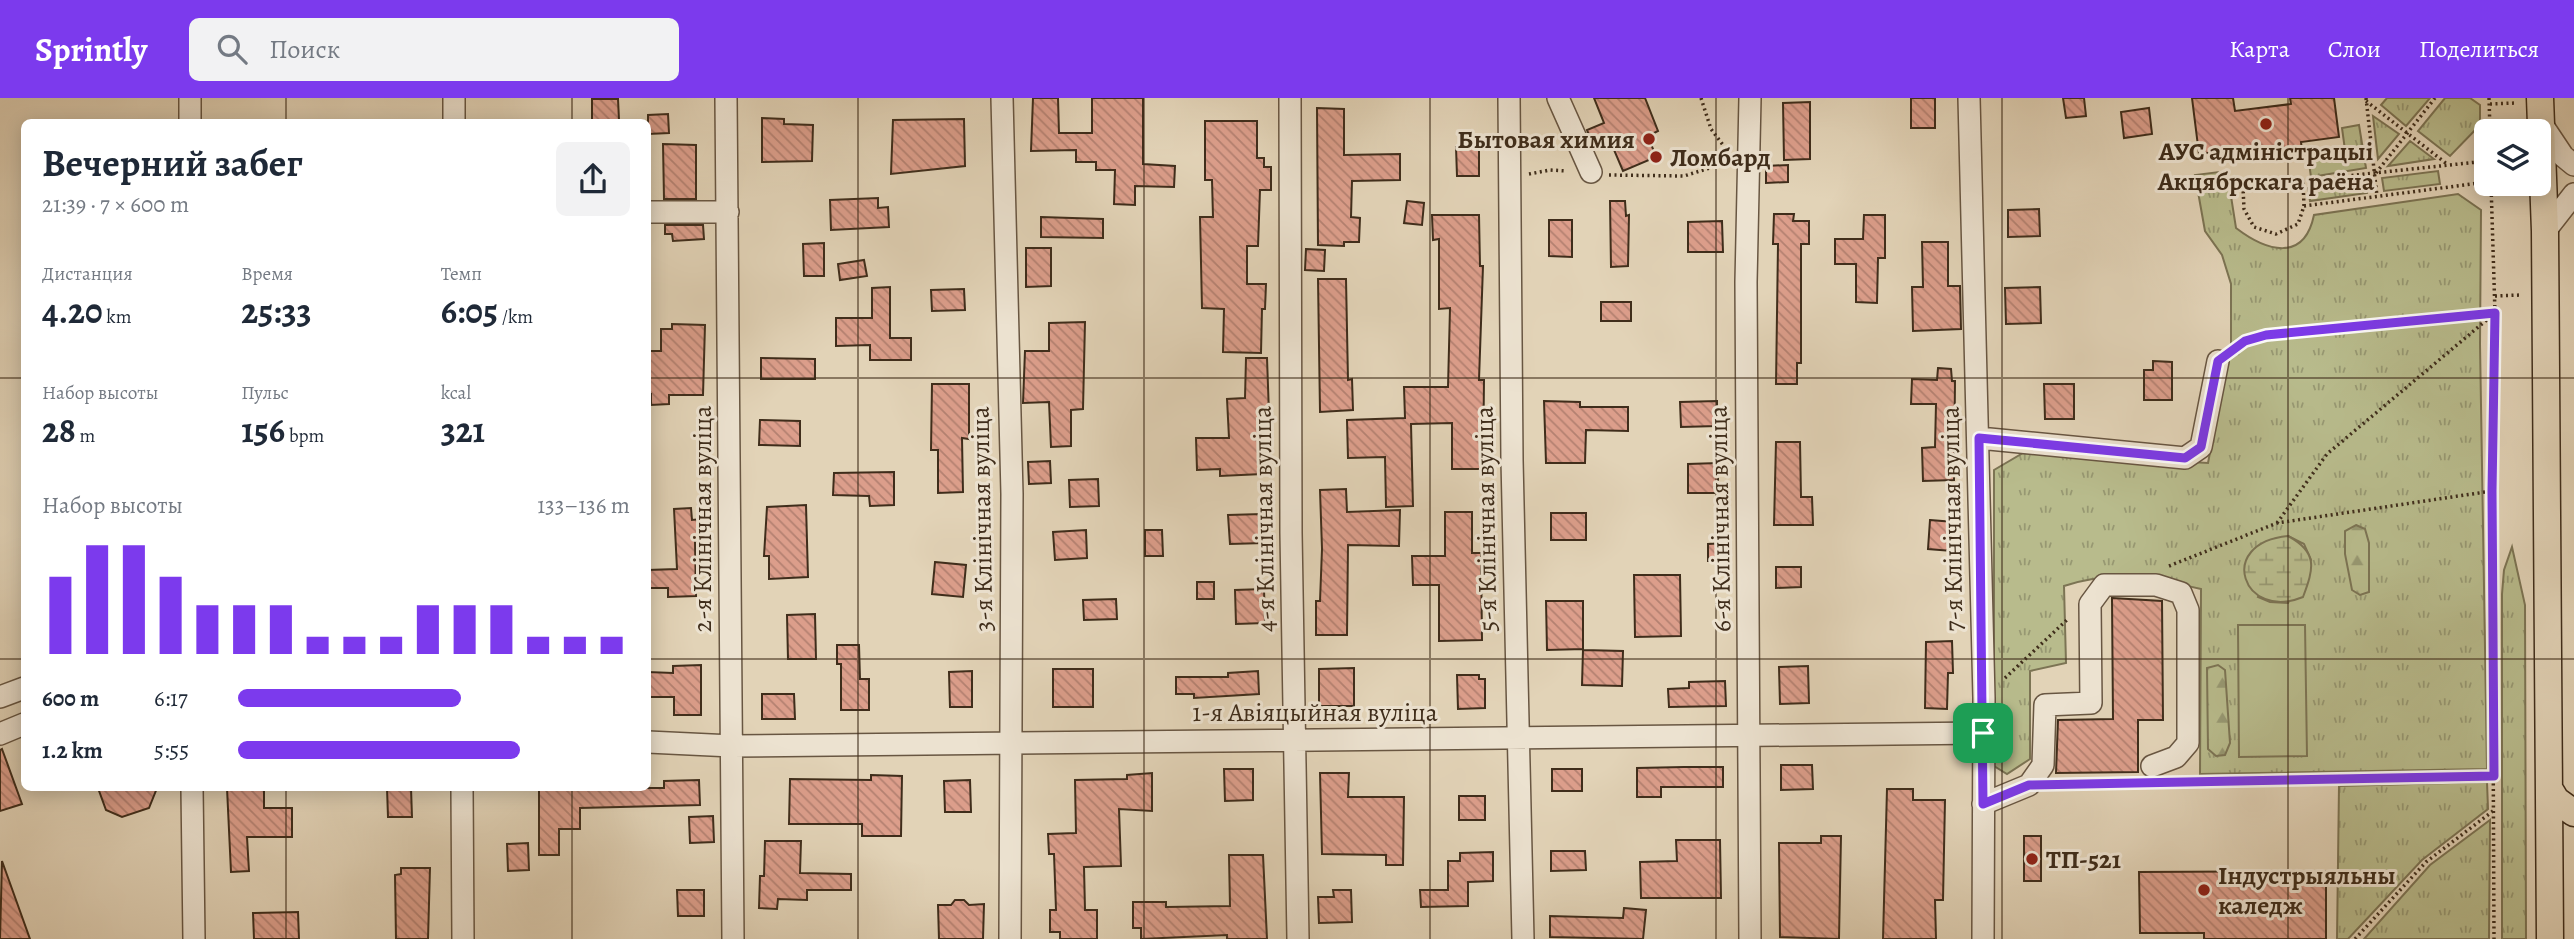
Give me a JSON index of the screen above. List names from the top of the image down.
{
  "streets": {
    "street": [
      "2-я Клінічная вуліца",
      "3-я Клінічная вуліца",
      "4-я Клінічная вуліца",
      "5-я Клінічная вуліца",
      "6-я Клінічная вуліца",
      "7-я Клінічная вуліца",
      "1-я Авіяцыйная вуліца"
    ]
  },
  "crossings": [
    ["2-я Клінічная вуліца", "1-я Авіяцыйная вуліца"],
    ["3-я Клінічная вуліца", "1-я Авіяцыйная вуліца"],
    ["4-я Клінічная вуліца", "1-я Авіяцыйная вуліца"],
    ["5-я Клінічная вуліца", "1-я Авіяцыйная вуліца"],
    ["6-я Клінічная вуліца", "1-я Авіяцыйная вуліца"],
    ["7-я Клінічная вуліца", "1-я Авіяцыйная вуліца"]
  ],
  "places": [
    "АУС адміністрацыі Акцябрскага раёна",
    "Бытовая химия",
    "Ломбард",
    "ТП-521",
    "Індустрыяльны каледж"
  ],
  "page": {
    "header": "Sprintly",
    "search": "Поиск",
    "nav": ["Карта", "Слои", "Поделиться"],
    "heading": ["Вечерний забег", "21:39 · 7 × 600 m"],
    "stats": [
      ["Дистанция", "4.20 km"],
      ["Время", "25:33"],
      ["Темп", "6:05 /km"],
      ["Набор высоты", "28 m"],
      ["Пульс", "156 bpm"],
      ["kcal", "321"]
    ],
    "chart": ["Набор высоты", "133–136 m"],
    "list": [
      {
        "name": "600 m",
        "note": "6:17"
      },
      {
        "name": "1.2 km",
        "note": "5:55"
      }
    ]
  }
}
